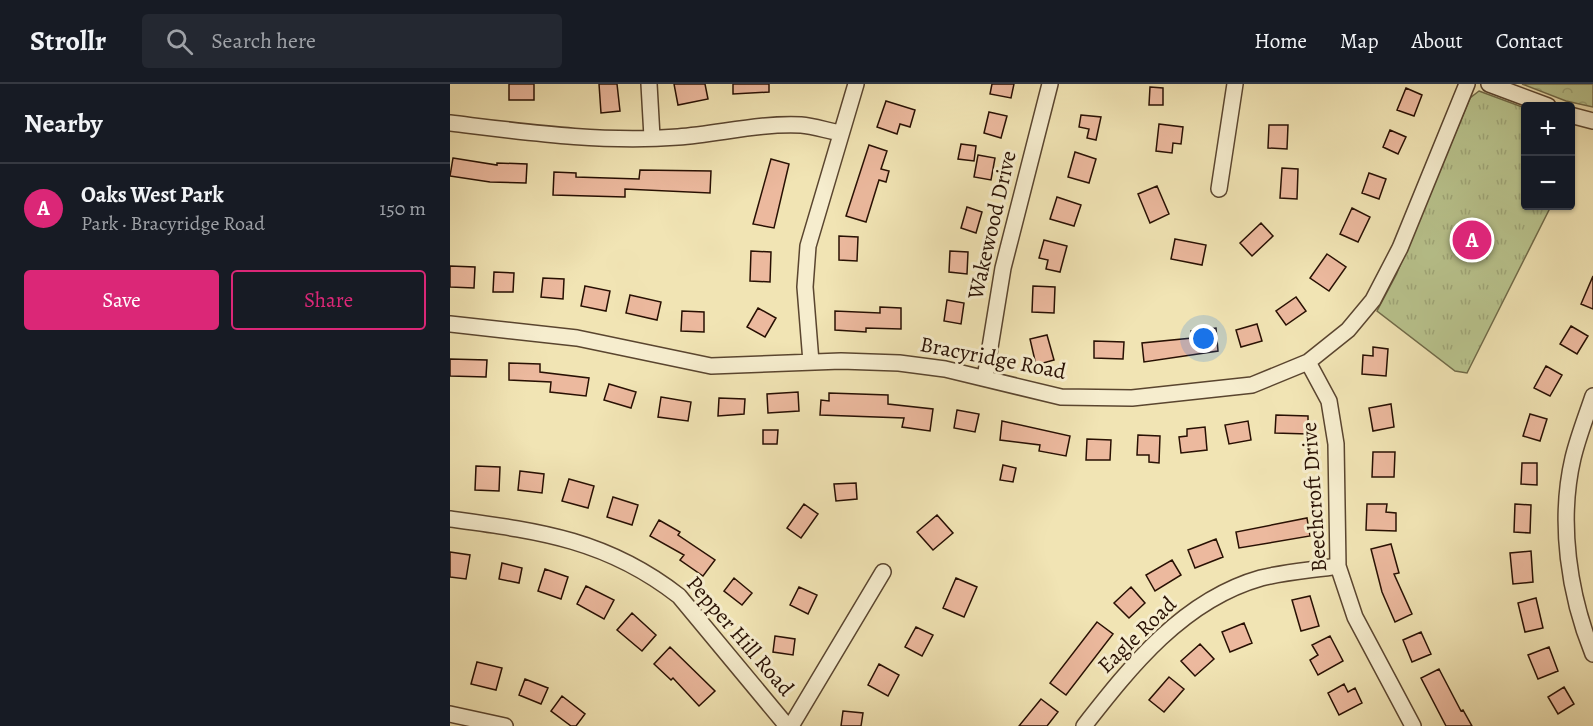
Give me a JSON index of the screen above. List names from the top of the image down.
{
  "streets": {
    "street": [
      "Wakewood Drive",
      "Bracyridge Road",
      "Beechcroft Drive",
      "Eagle Road",
      "Pepper Hill Road"
    ]
  },
  "crossings": [
    ["Wakewood Drive", "Bracyridge Road"],
    ["Bracyridge Road", "Beechcroft Drive"],
    ["Beechcroft Drive", "Eagle Road"]
  ],
  "page": {
    "header": "Strollr",
    "search": "Search here",
    "nav": [
      "Home",
      "Map",
      "About",
      "Contact"
    ],
    "heading": "Nearby",
    "map_buttons": ["+", "−"],
    "list": [
      {
        "mark": "A",
        "name": "Oaks West Park",
        "note": "Park · Bracyridge Road",
        "value": "150 m"
      }
    ],
    "pins": "A",
    "buttons": ["Save", "Share"]
  }
}
